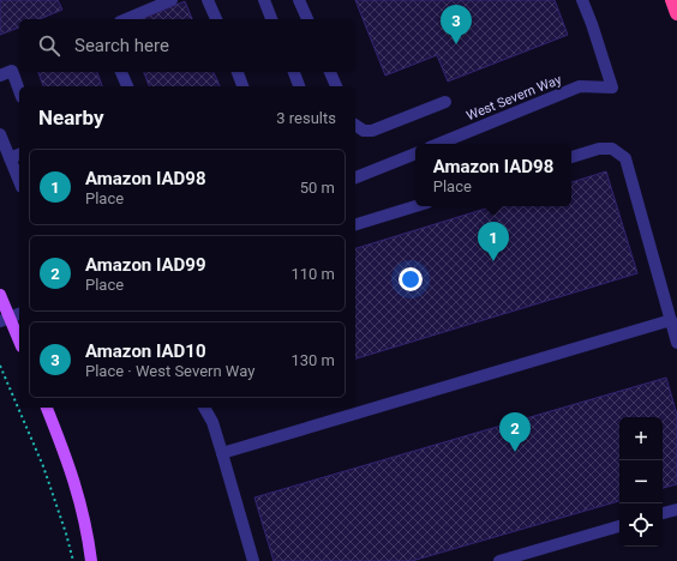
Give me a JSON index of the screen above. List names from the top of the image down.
{
  "streets": {
    "street": ["West Severn Way"]
  },
  "page": {
    "pins": ["3", "1", "2"],
    "search": "Search here",
    "heading": ["Nearby", "3 results"],
    "popup": ["Amazon IAD98", "Place"],
    "list": [
      {
        "mark": "1",
        "name": "Amazon IAD98",
        "note": "Place",
        "value": "50 m"
      },
      {
        "mark": "2",
        "name": "Amazon IAD99",
        "note": "Place",
        "value": "110 m"
      },
      {
        "mark": "3",
        "name": "Amazon IAD10",
        "note": "Place · West Severn Way",
        "value": "130 m"
      }
    ],
    "map_buttons": ["+", "−"]
  }
}
